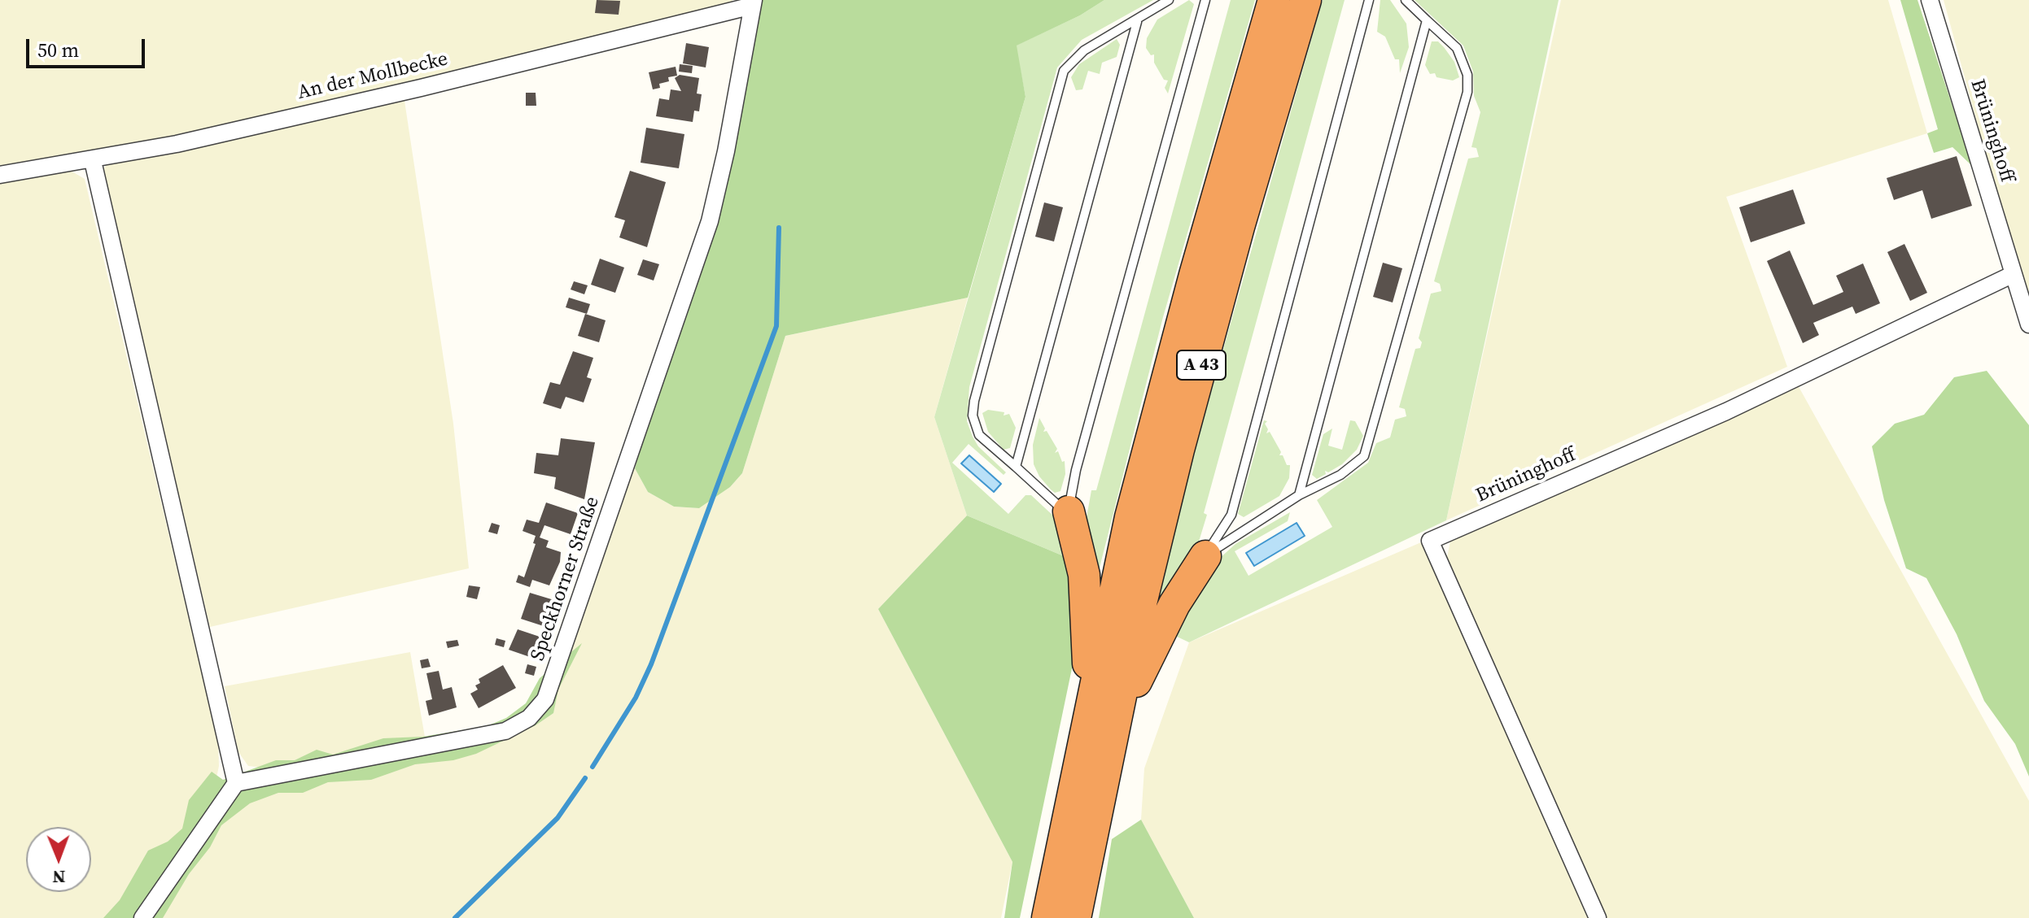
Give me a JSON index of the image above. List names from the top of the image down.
{
  "streets": {
    "highway": ["A 43"],
    "street": ["An der Mollbecke", "Brüninghoff", "Speckhorner Straße"]
  },
  "crossings": [
    ["An der Mollbecke", "Speckhorner Straße"]
  ],
  "scale_bar": "50 m",
  "north": "bottom"
}
